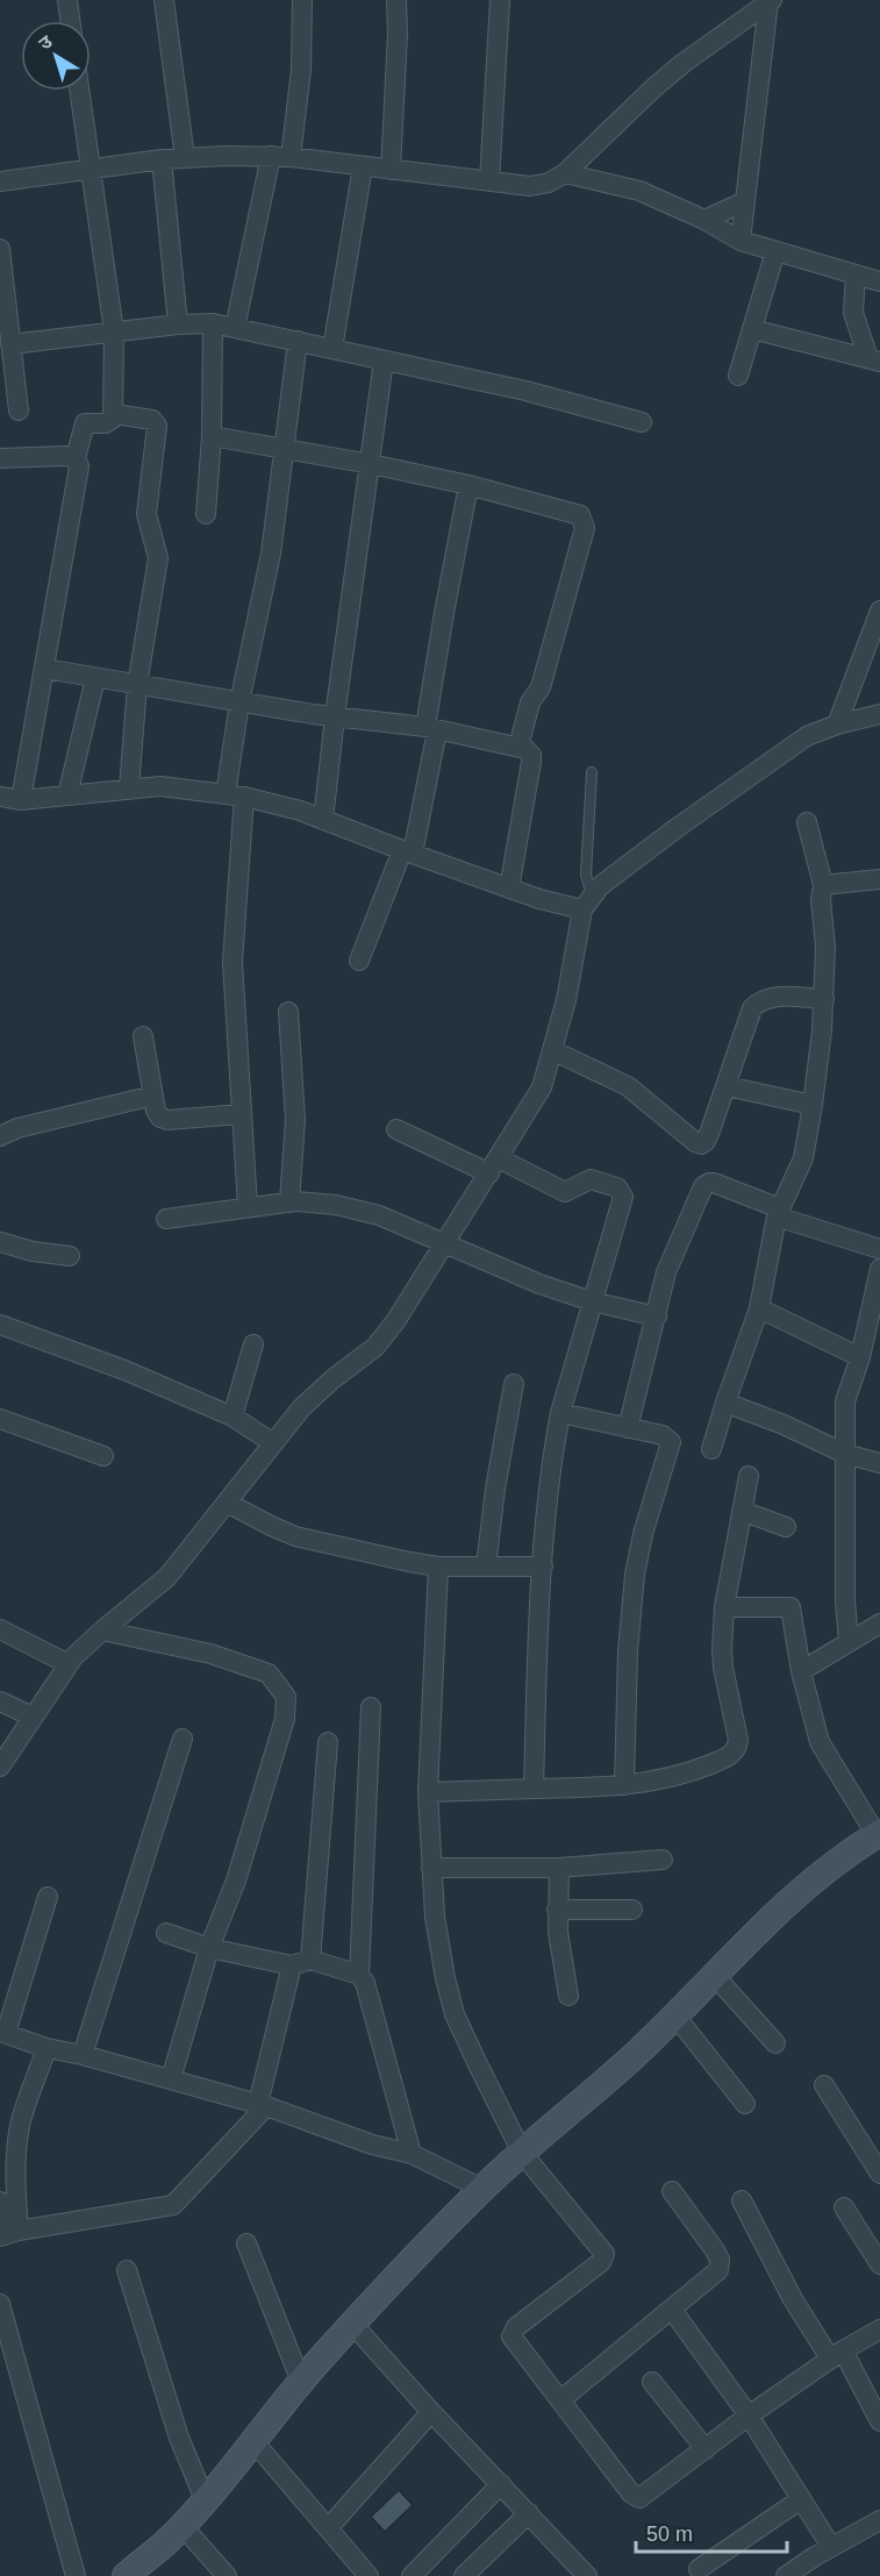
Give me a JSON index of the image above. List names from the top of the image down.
{
  "scale_bar": "50 m",
  "north": "top left"
}
